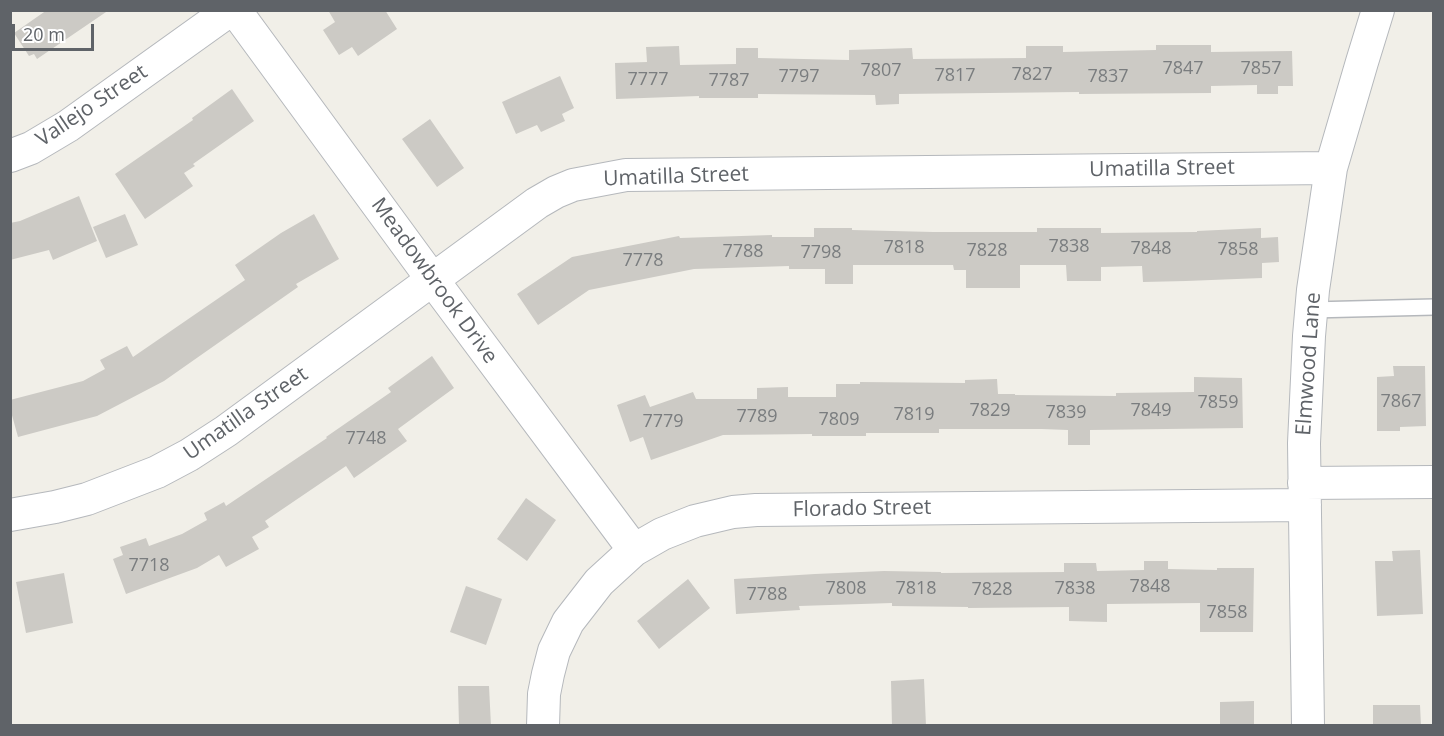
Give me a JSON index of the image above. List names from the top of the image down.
{
  "streets": {
    "street": [
      "Vallejo Street",
      "Umatilla Street",
      "Meadowbrook Drive",
      "Elmwood Lane",
      "Florado Street"
    ]
  },
  "crossings": [
    ["Umatilla Street", "Meadowbrook Drive"],
    ["Umatilla Street", "Elmwood Lane"],
    ["Meadowbrook Drive", "Florado Street"],
    ["Elmwood Lane", "Florado Street"]
  ],
  "house_numbers": [
    "7847",
    "7857",
    "7807",
    "7827",
    "7817",
    "7797",
    "7837",
    "7777",
    "7787",
    "7838",
    "7818",
    "7848",
    "7858",
    "7828",
    "7788",
    "7798",
    "7778",
    "7867",
    "7859",
    "7829",
    "7849",
    "7839",
    "7819",
    "7789",
    "7809",
    "7779",
    "7748",
    "7718",
    "7848",
    "7808",
    "7818",
    "7838",
    "7828",
    "7788",
    "7858"
  ],
  "scale_bar": "20 m"
}
